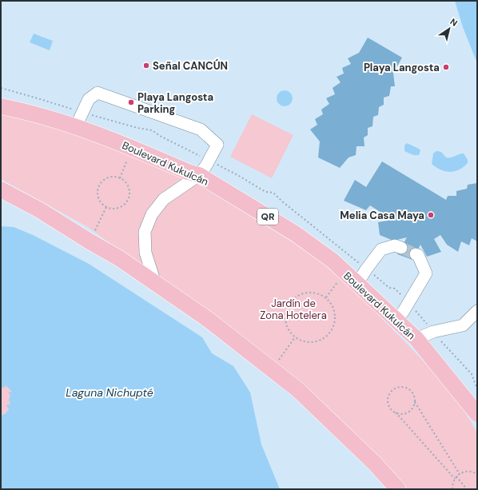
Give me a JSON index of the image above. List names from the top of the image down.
{
  "streets": {
    "main road": ["Boulevard Kukulcán", "QR"]
  },
  "water": ["Laguna Nichupté"],
  "parks": ["Jardín de Zona Hotelera"],
  "places": [
    "Señal CANCÚN",
    "Playa Langosta",
    "Playa Langosta Parking",
    "Melia Casa Maya"
  ],
  "north": "top right"
}
